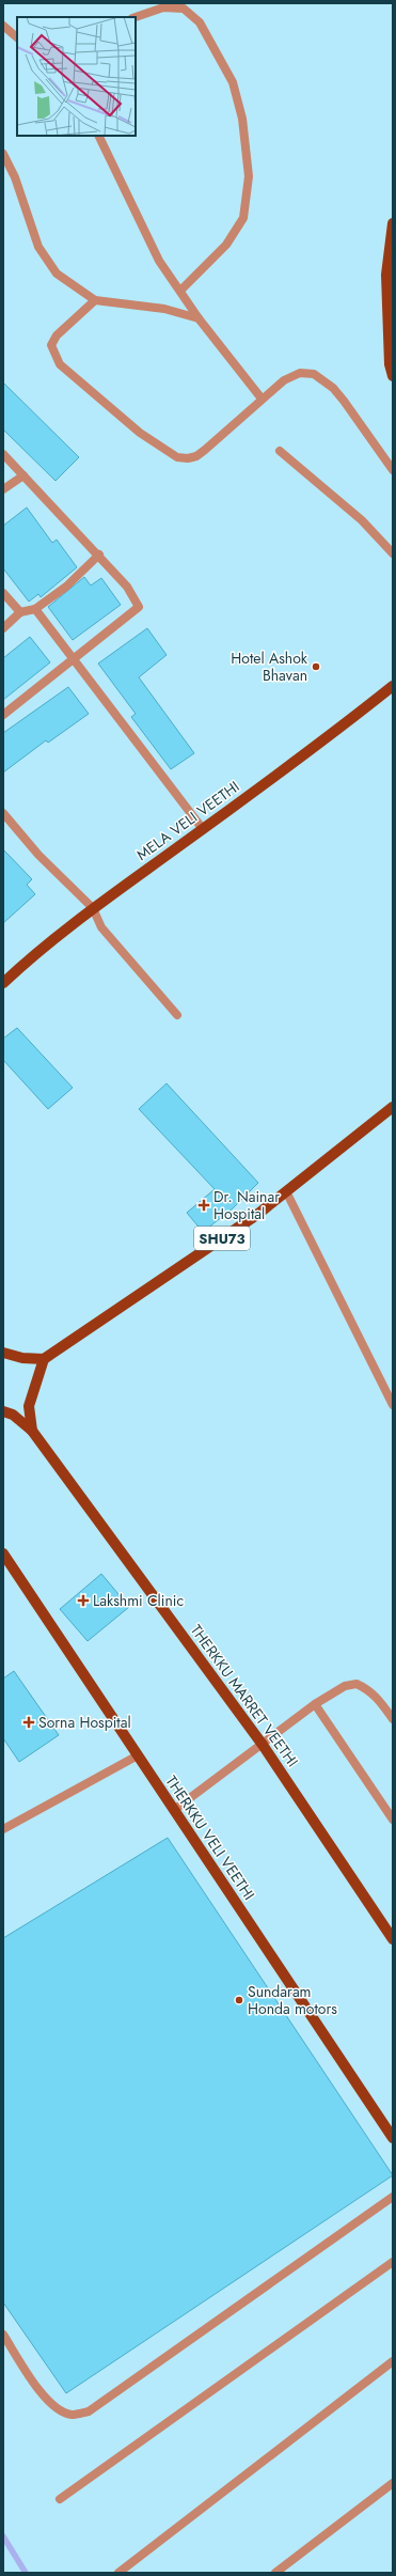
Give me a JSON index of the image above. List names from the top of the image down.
{
  "streets": {
    "main road": [
      "MELA VELI VEETHI",
      "SHU73",
      "THERKKU MARRET VEETHI",
      "THERKKU VELI VEETHI"
    ]
  },
  "crossings": [
    ["SHU73", "THERKKU MARRET VEETHI"]
  ],
  "places": {
    "other": ["Hotel Ashok Bhavan", "Sundaram Honda motors"],
    "health": ["Dr. Nainar Hospital", "Lakshmi Clinic", "Sorna Hospital"]
  }
}
